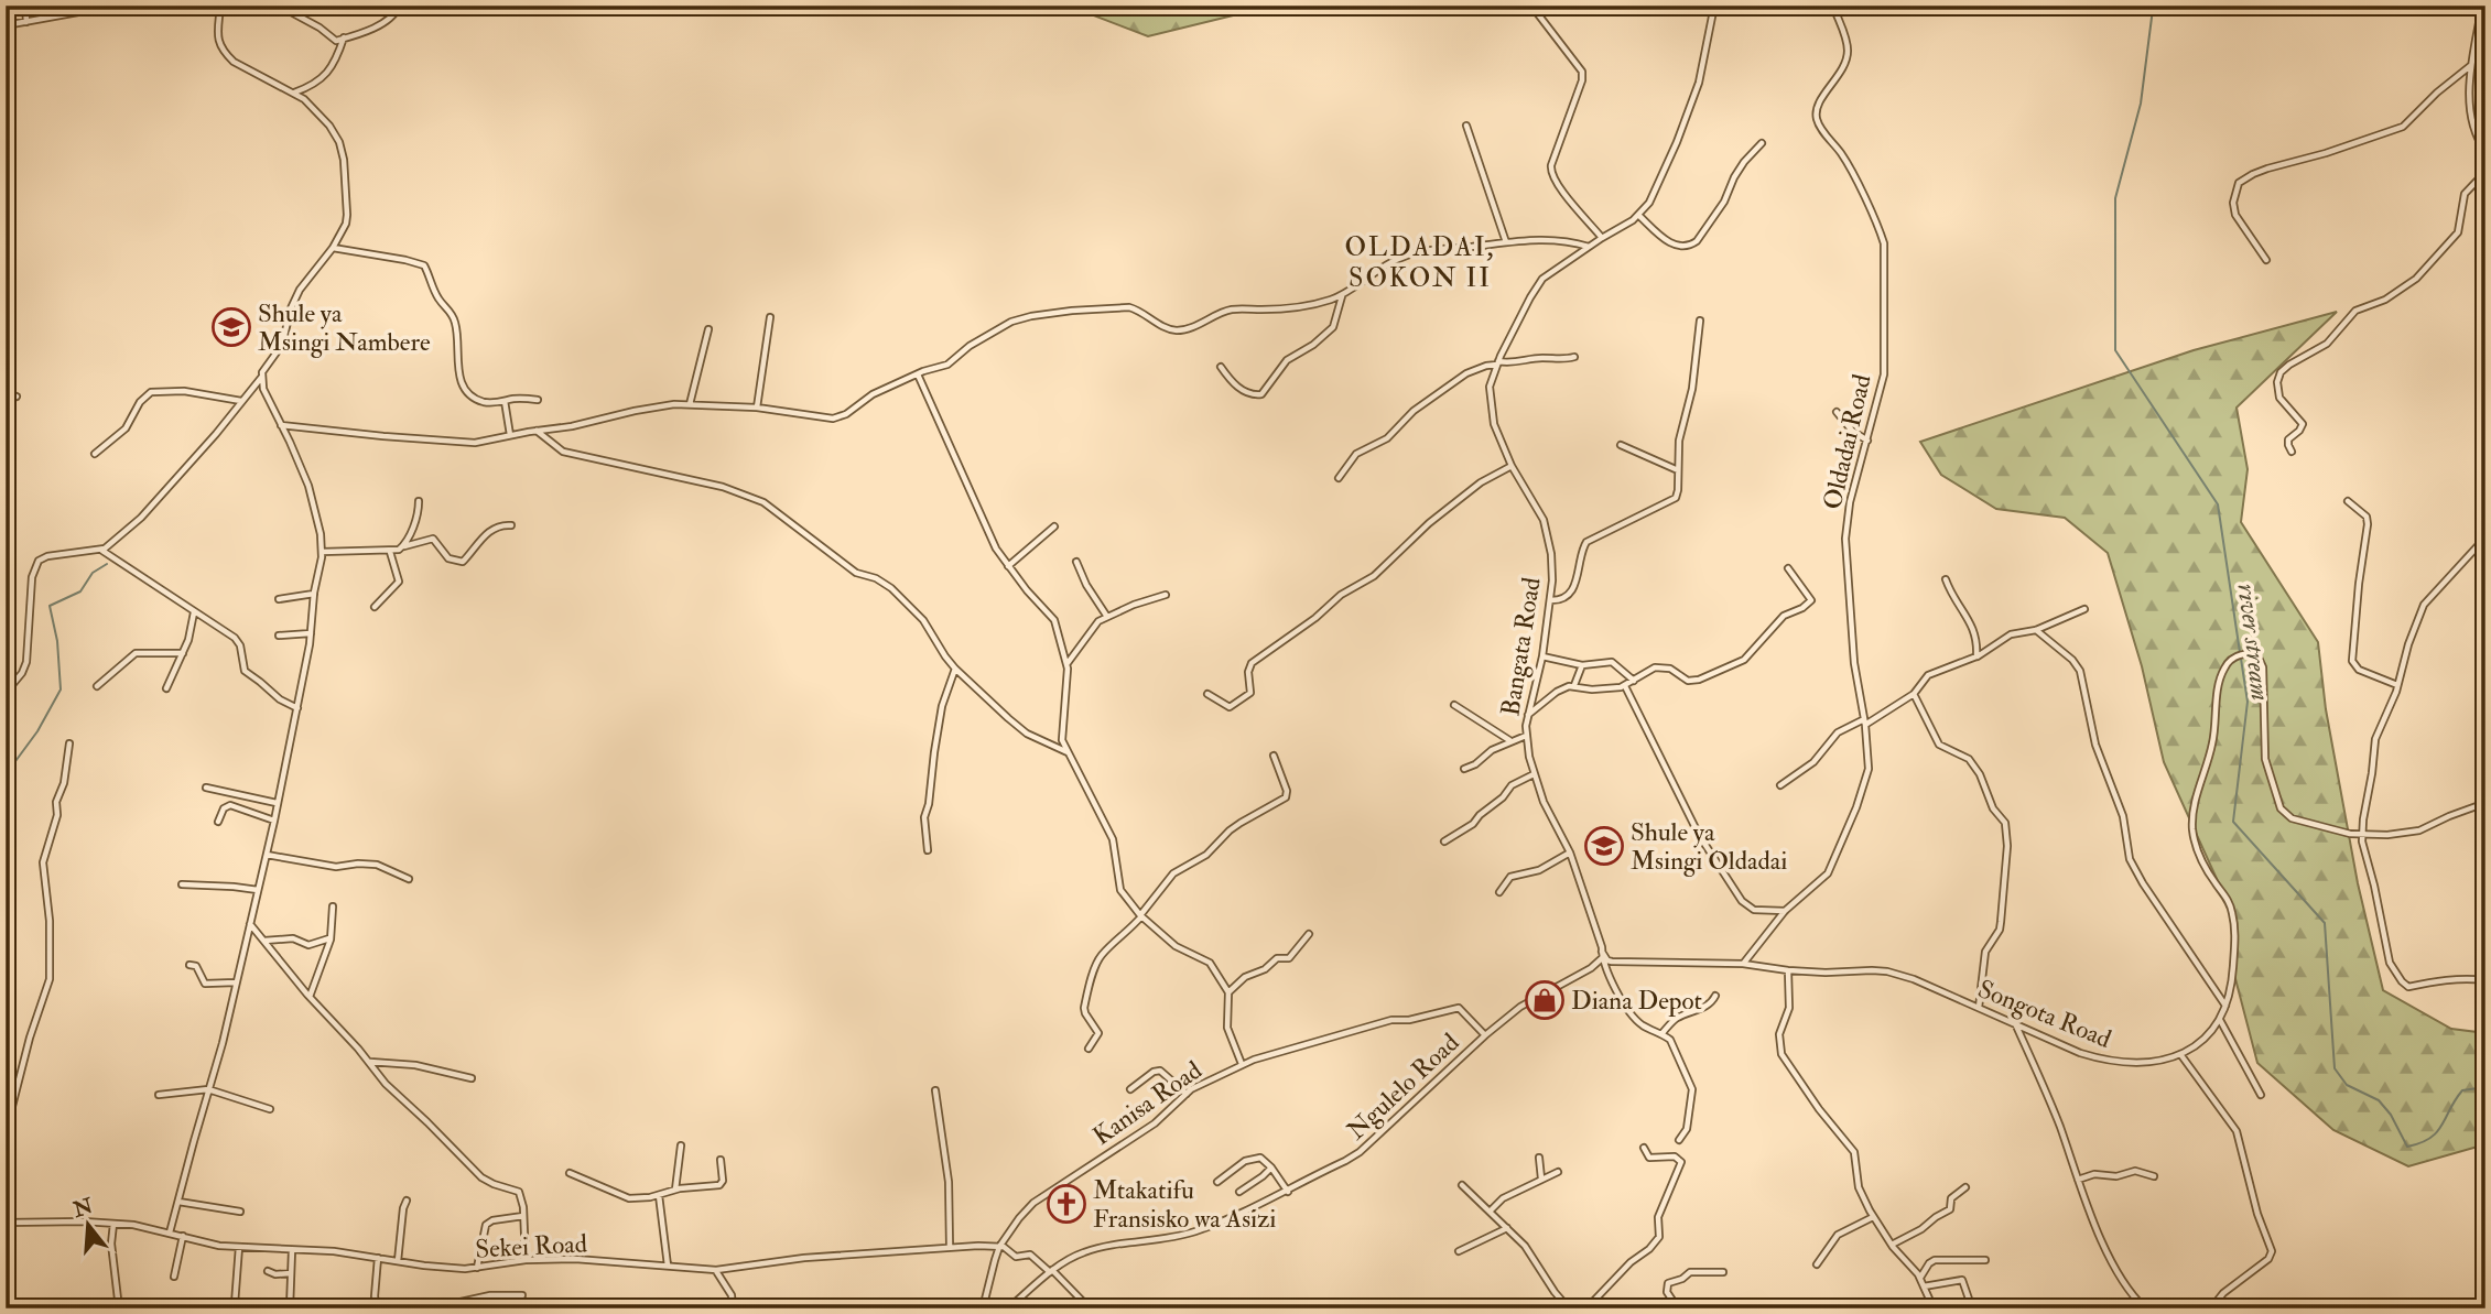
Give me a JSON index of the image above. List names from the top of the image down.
{
  "streets": {
    "street": [
      "Oldadai Road",
      "Bangata Road",
      "Songota Road",
      "Ngulelo Road",
      "Kanisa Road",
      "Sekei Road"
    ]
  },
  "crossings": [
    ["Oldadai Road", "Songota Road"],
    ["Bangata Road", "Songota Road"],
    ["Bangata Road", "Ngulelo Road"],
    ["Songota Road", "Ngulelo Road"],
    ["Ngulelo Road", "Kanisa Road"],
    ["Ngulelo Road", "Sekei Road"],
    ["Kanisa Road", "Sekei Road"]
  ],
  "districts": ["OLDADAI, SOKON II"],
  "water": ["river stream"],
  "places": {
    "school or university": ["Shule ya Msingi Nambere", "Shule ya Msingi Oldadai"],
    "shop": ["Diana Depot"],
    "church": ["Mtakatifu Fransisko wa Asizi"]
  },
  "north": "top"
}
